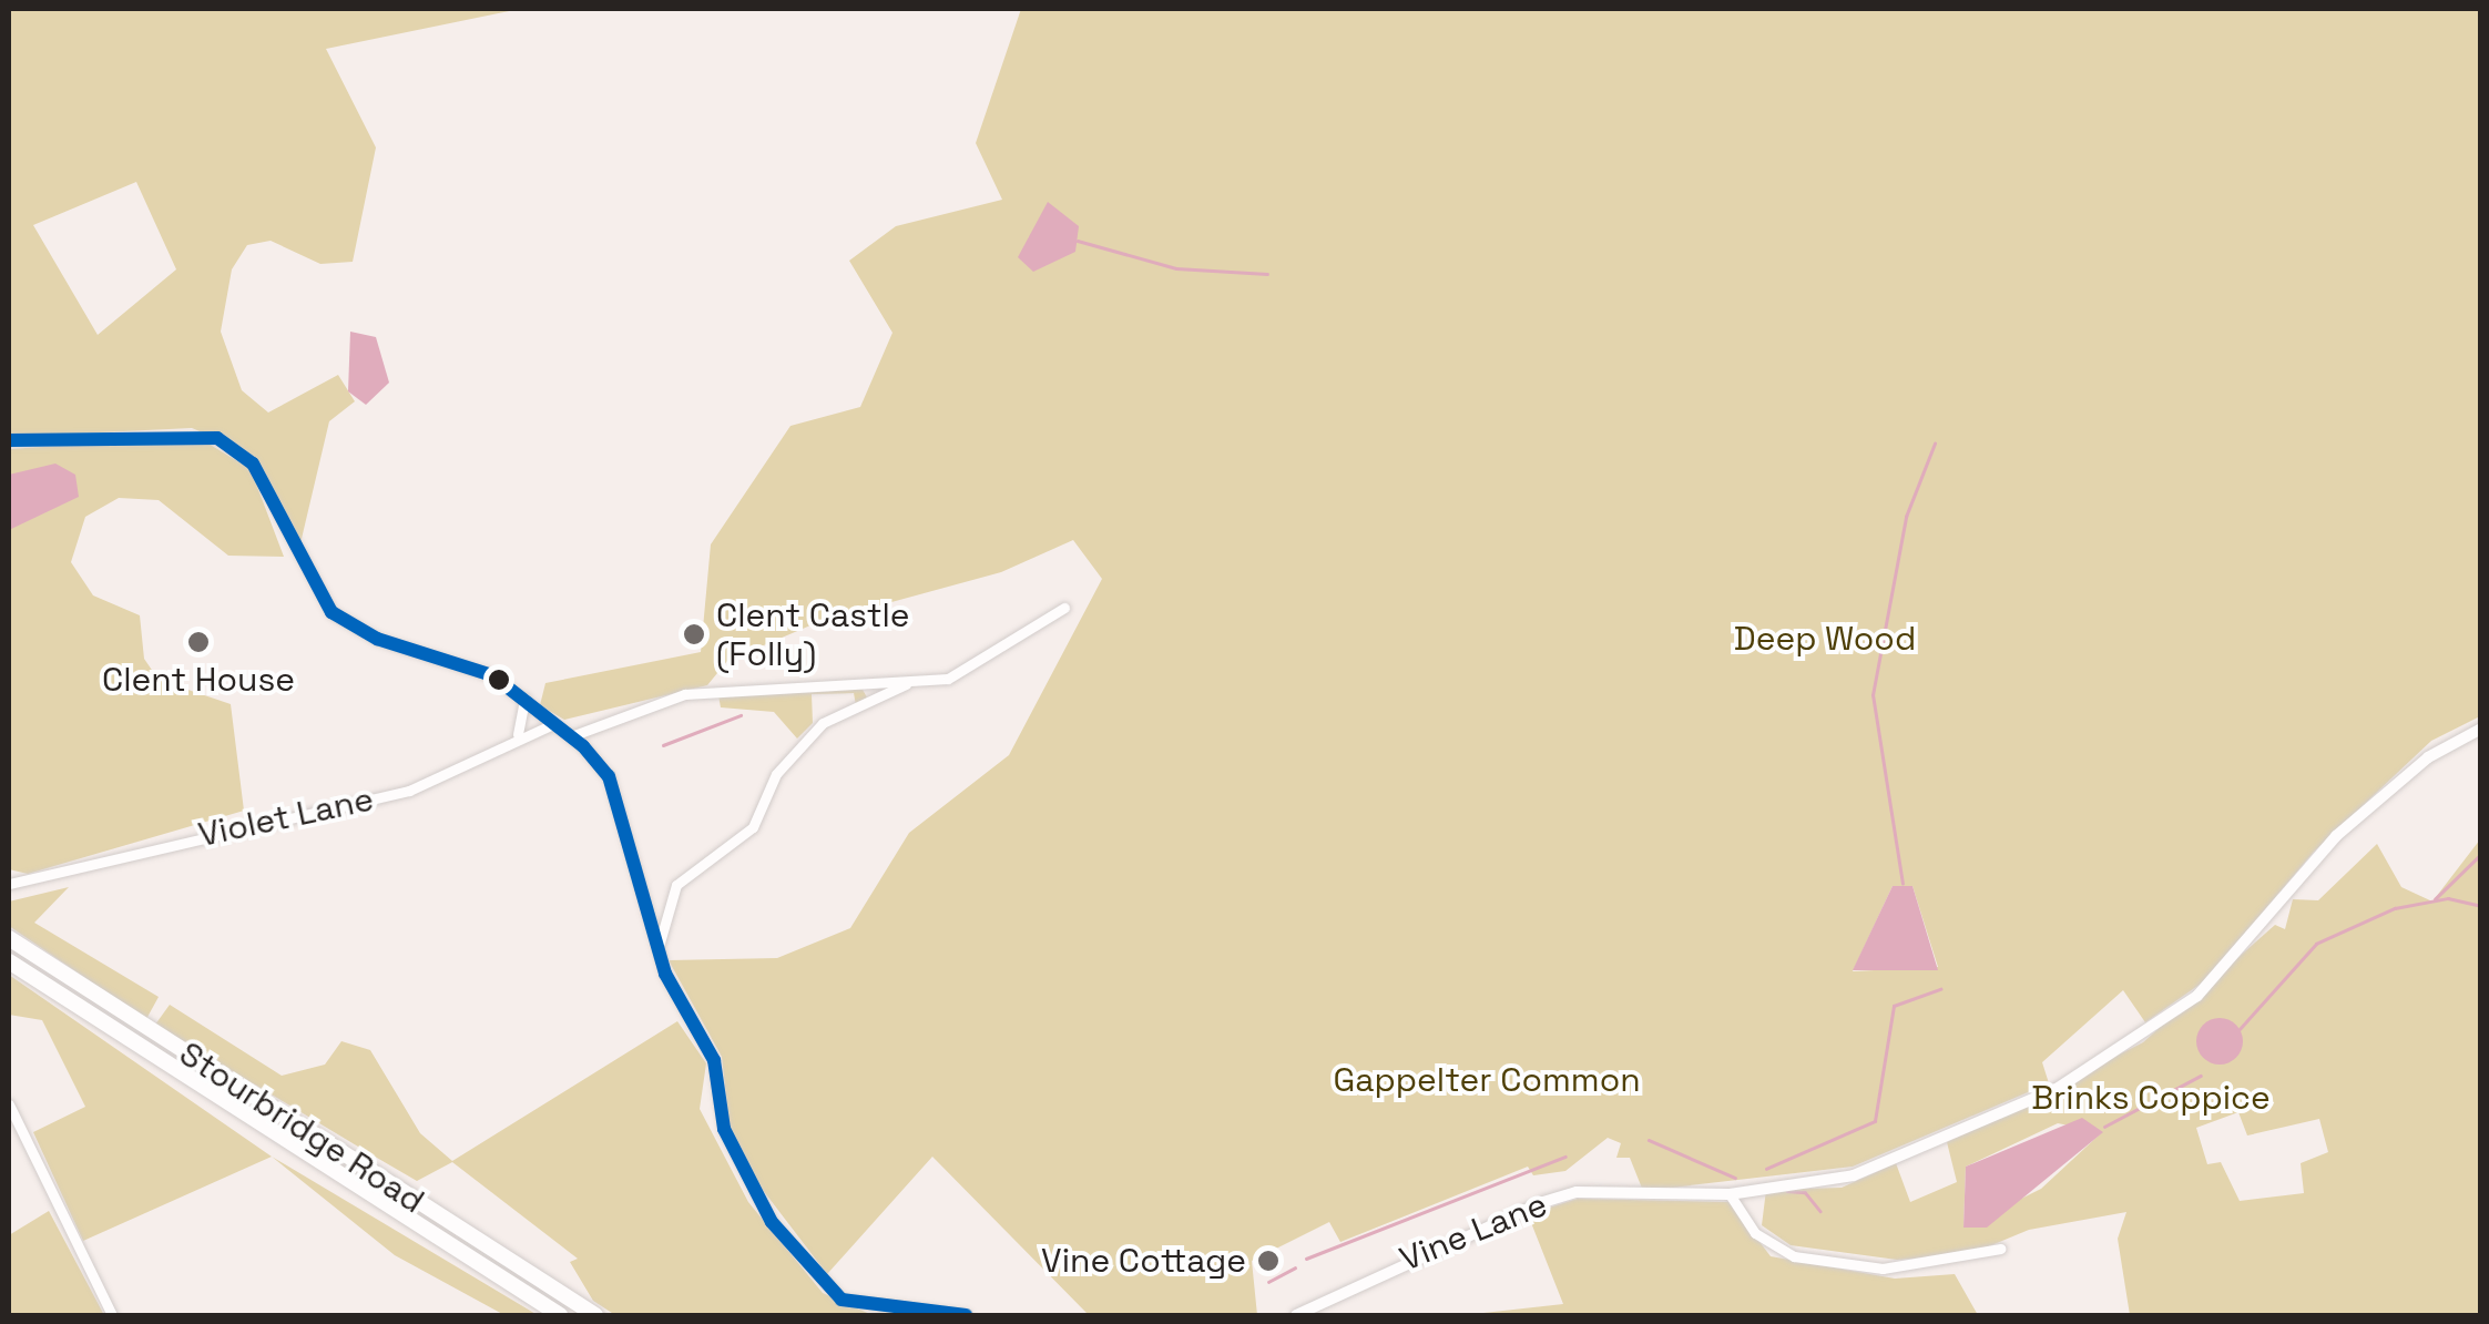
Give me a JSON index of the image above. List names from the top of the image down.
{
  "streets": {
    "highway": ["Stourbridge Road"],
    "street": ["Violet Lane", "Vine Lane"]
  },
  "parks": ["Deep Wood", "Gappelter Common", "Brinks Coppice"],
  "places": ["Clent Castle (Folly)", "Clent House", "Vine Cottage"]
}
